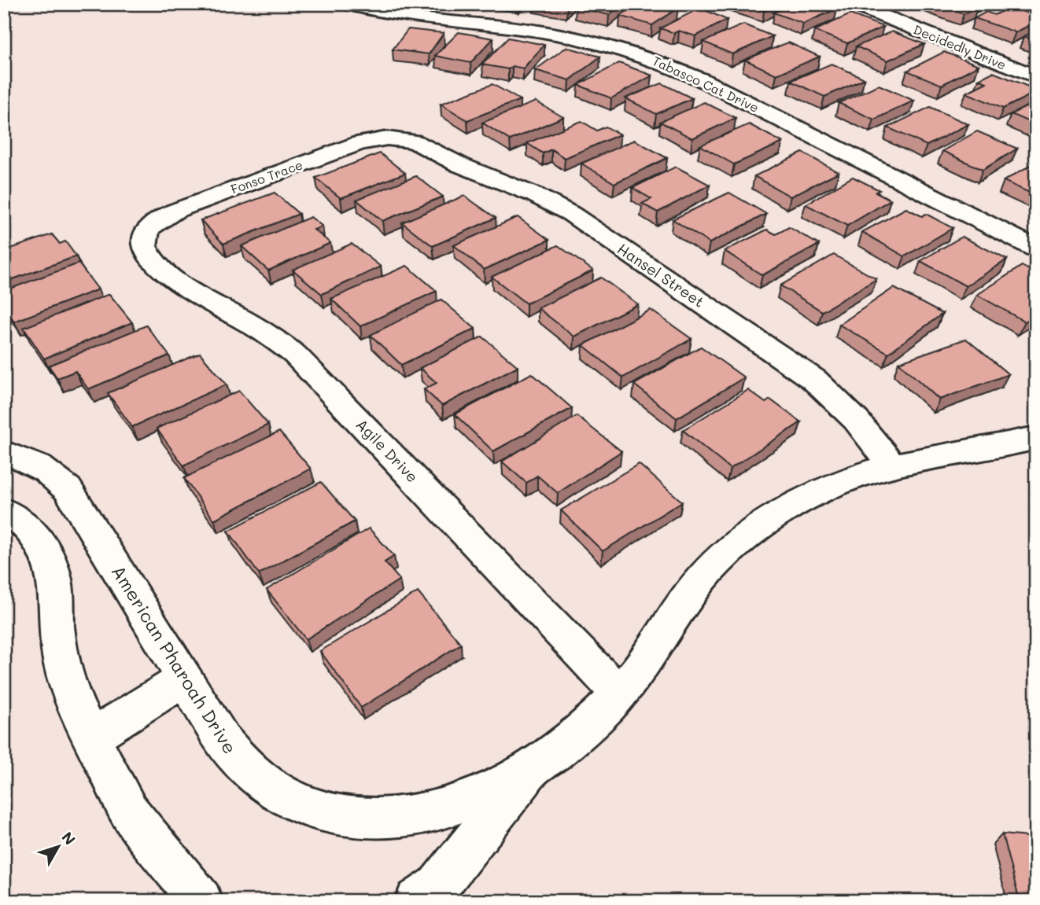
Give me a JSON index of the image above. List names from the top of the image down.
{
  "streets": {
    "street": [
      "Decidedly Drive",
      "Tabasco Cat Drive",
      "Fonso Trace",
      "Hansel Street",
      "Agile Drive",
      "American Pharoah Drive"
    ]
  },
  "crossings": [
    ["Fonso Trace", "Hansel Street"],
    ["Fonso Trace", "Agile Drive"],
    ["Hansel Street", "American Pharoah Drive"],
    ["Agile Drive", "American Pharoah Drive"]
  ],
  "north": "top right"
}
